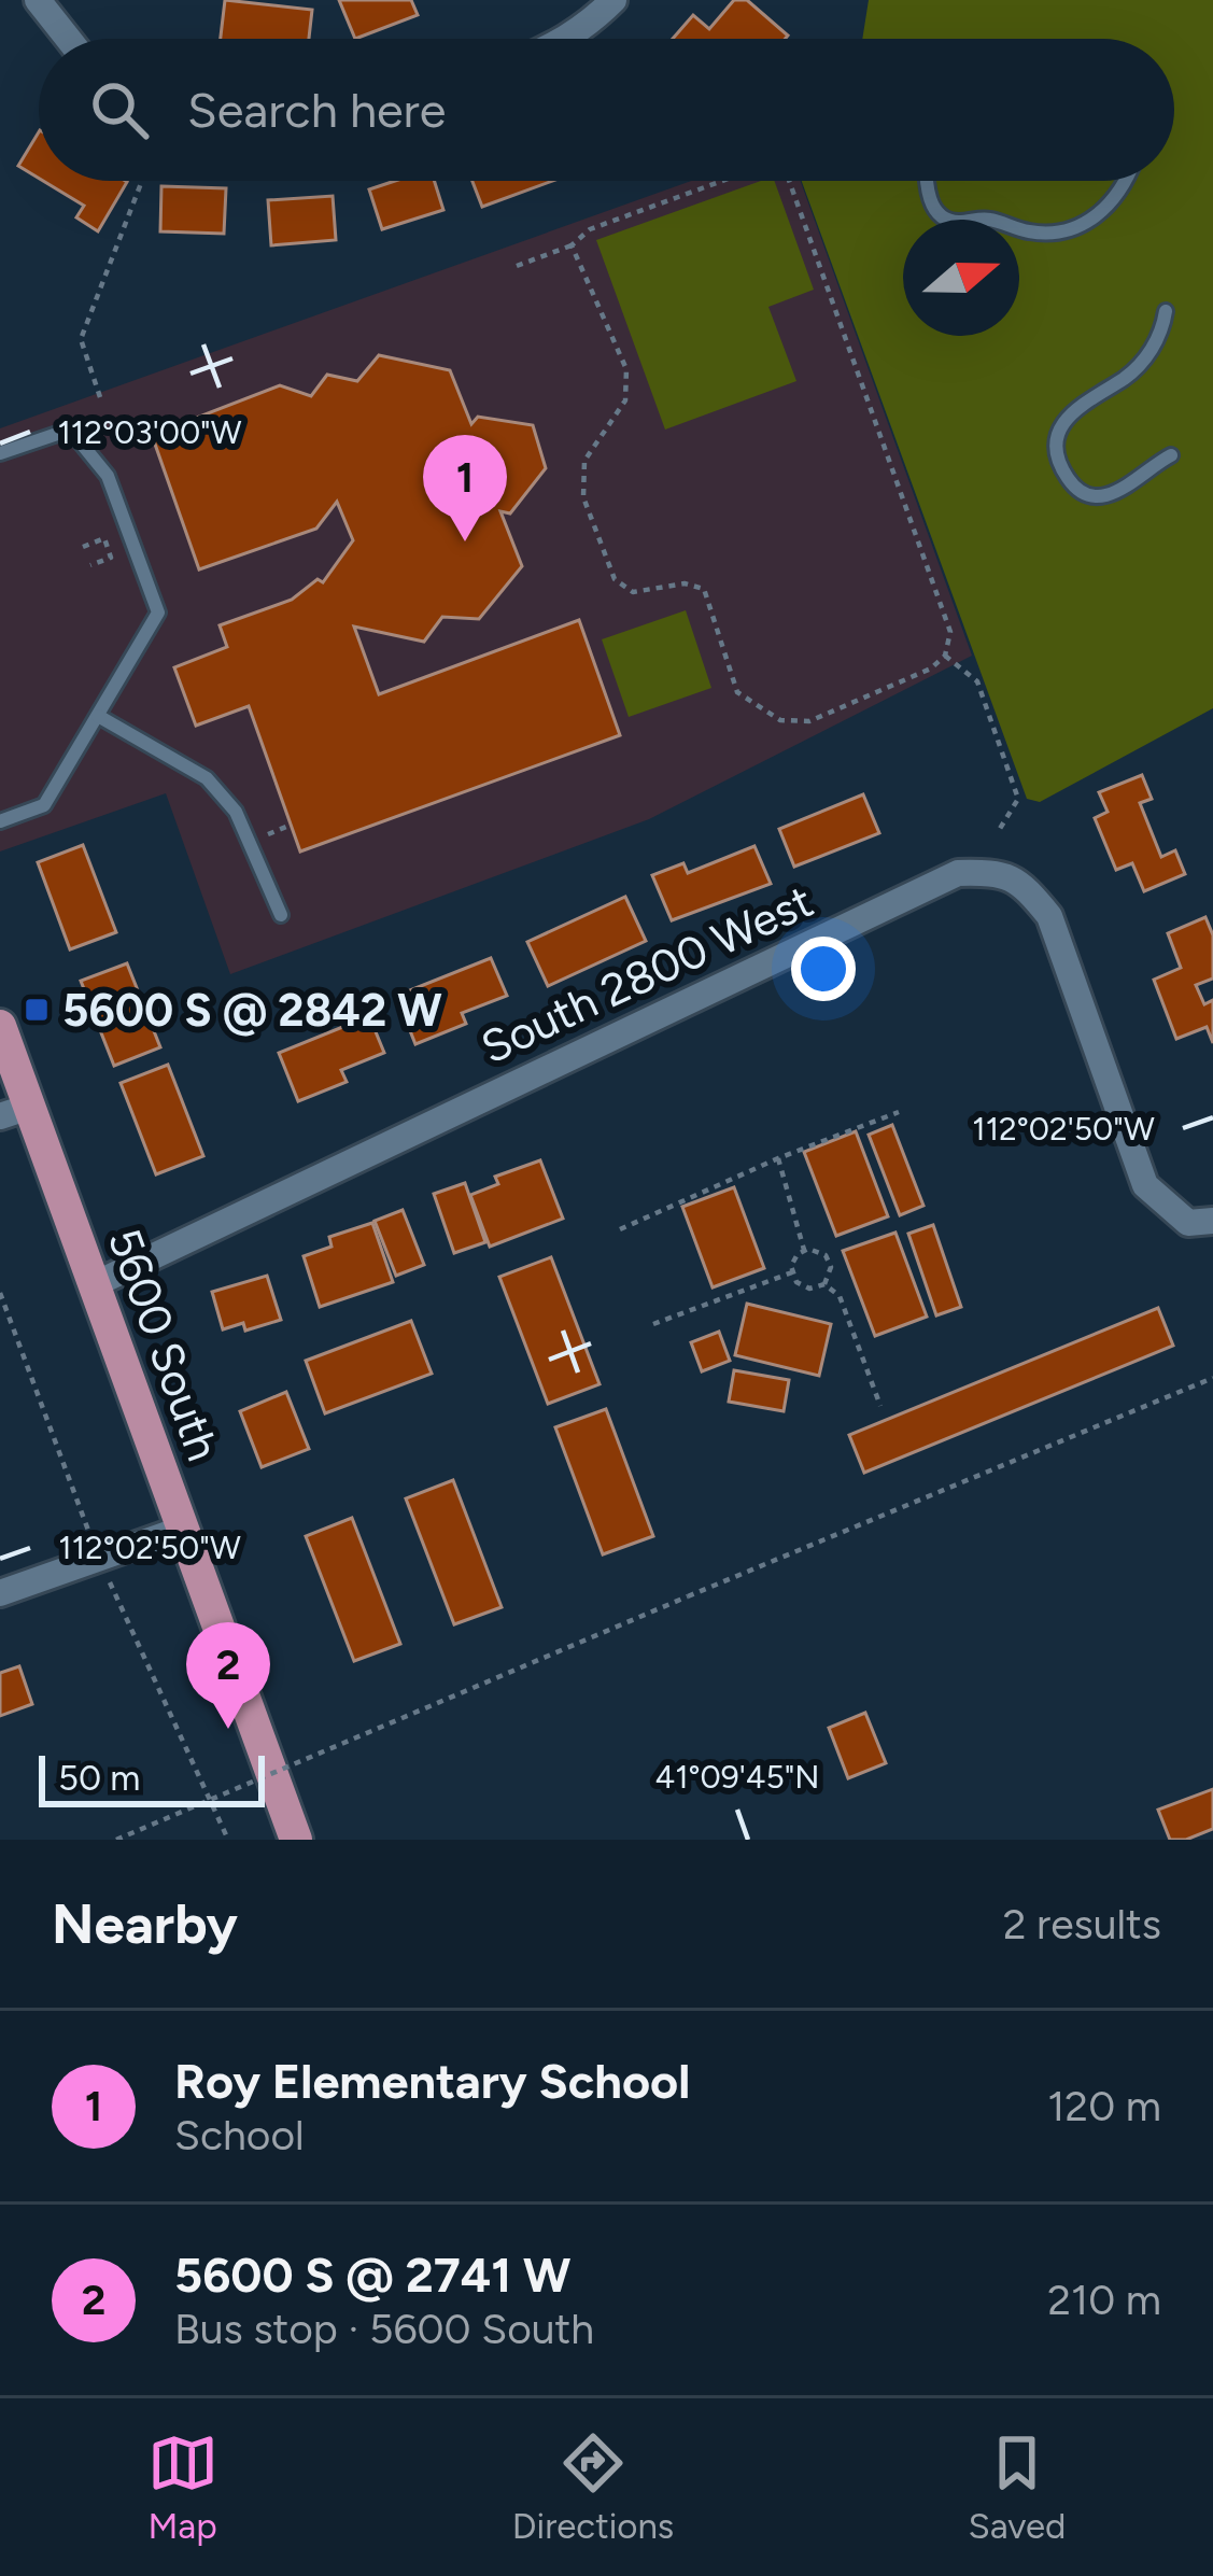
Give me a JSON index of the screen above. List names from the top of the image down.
{
  "streets": {
    "main road": ["5600 South"],
    "street": ["South 2800 West"]
  },
  "crossings": [
    ["South 2800 West", "5600 South"]
  ],
  "places": {
    "transit": ["5600 S @ 2842 W"]
  },
  "scale_bar": "50 m",
  "north": "right",
  "page": {
    "search": "Search here",
    "pins": ["1", "2"],
    "scale": "50 m",
    "heading": ["Nearby", "2 results"],
    "list": [
      {
        "mark": "1",
        "name": "Roy Elementary School",
        "note": "School",
        "value": "120 m"
      },
      {
        "mark": "2",
        "name": "5600 S @ 2741 W",
        "note": "Bus stop · 5600 South",
        "value": "210 m"
      }
    ],
    "nav": ["Map", "Directions", "Saved"]
  },
  "coordinates": ["112°03'00\"W", "112°02'50\"W", "41°09'45\"N"]
}
